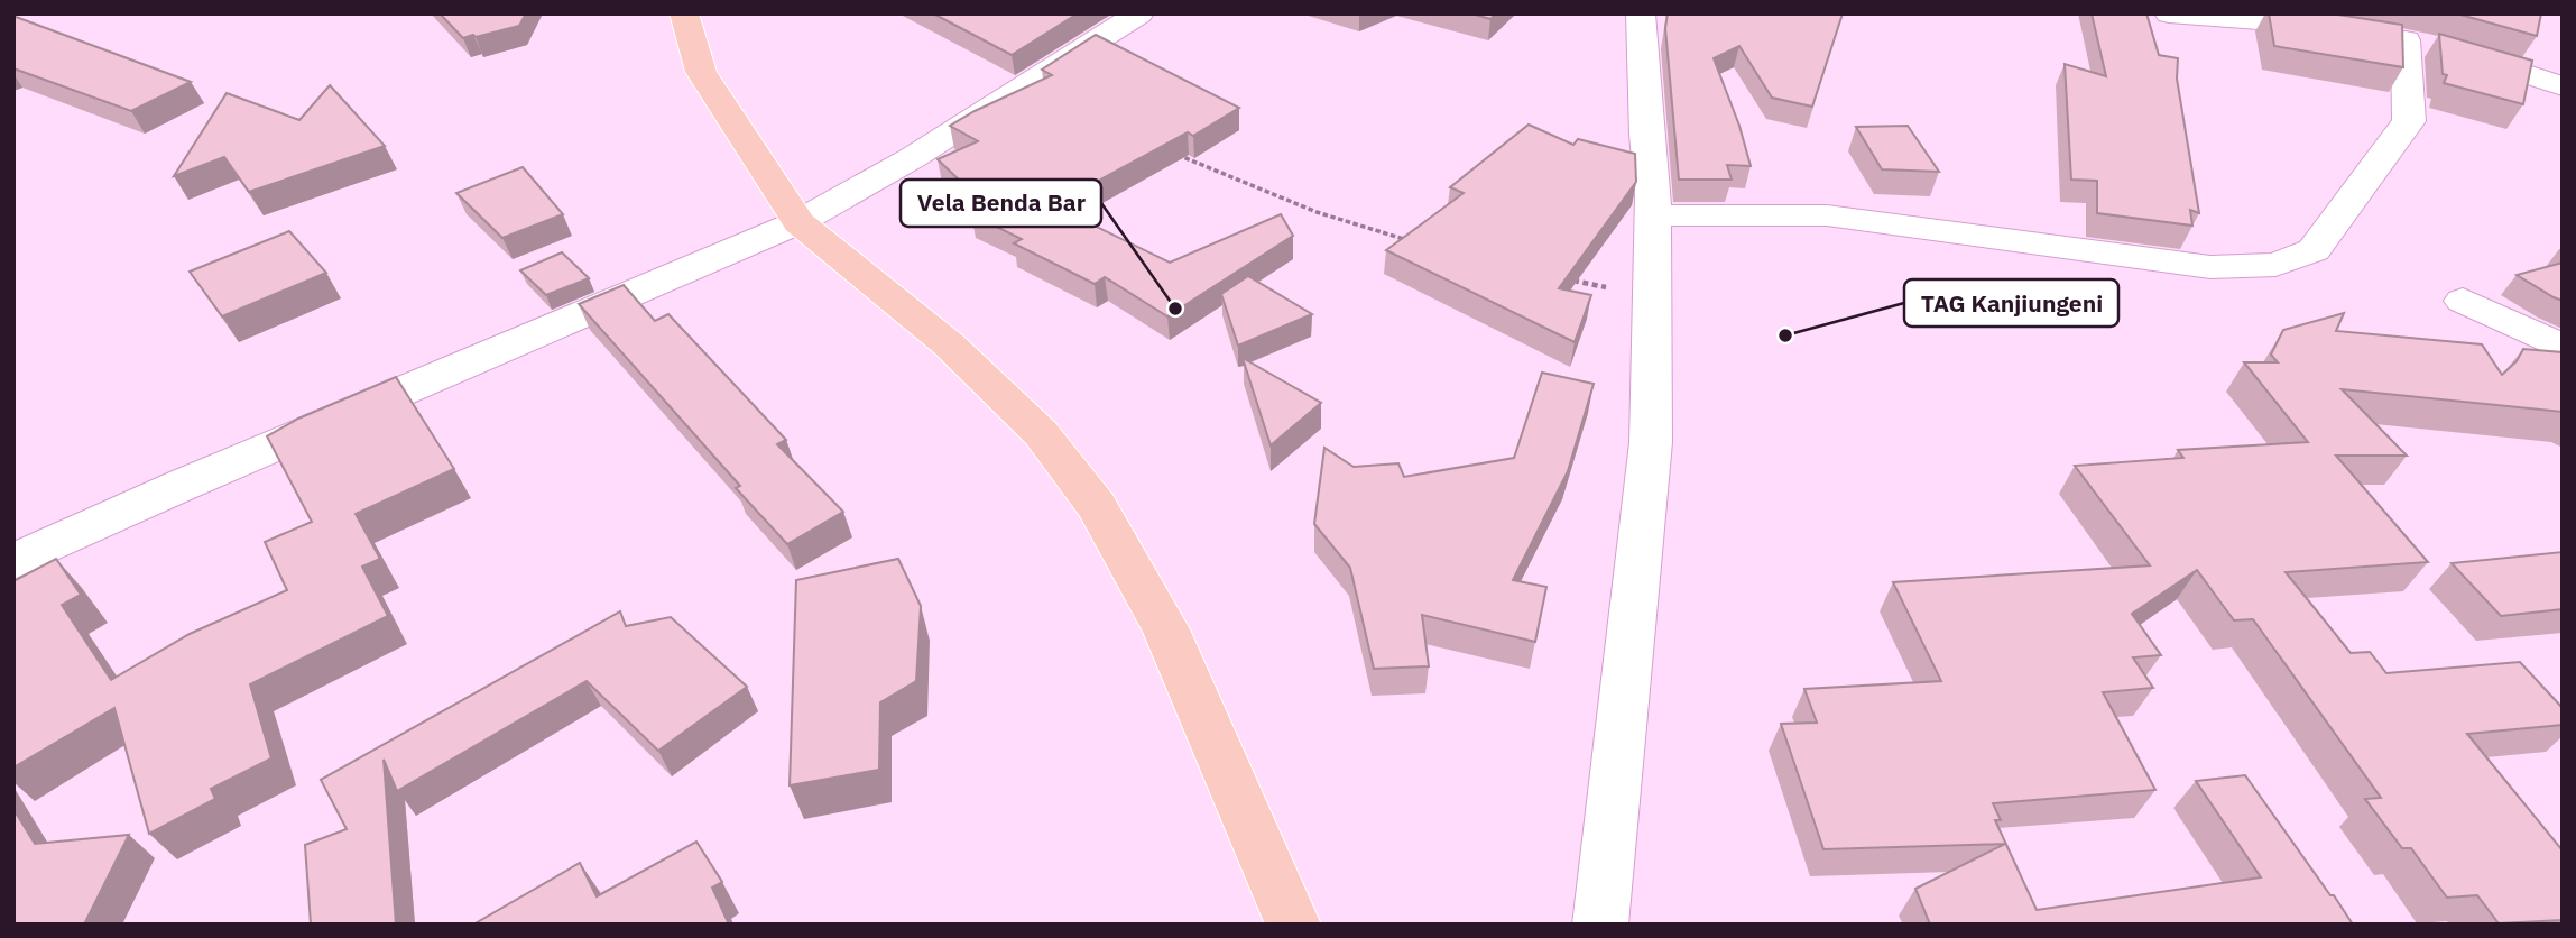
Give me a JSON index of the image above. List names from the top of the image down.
{
  "places": ["Vela Benda Bar", "TAG Kanjiungeni"]
}
